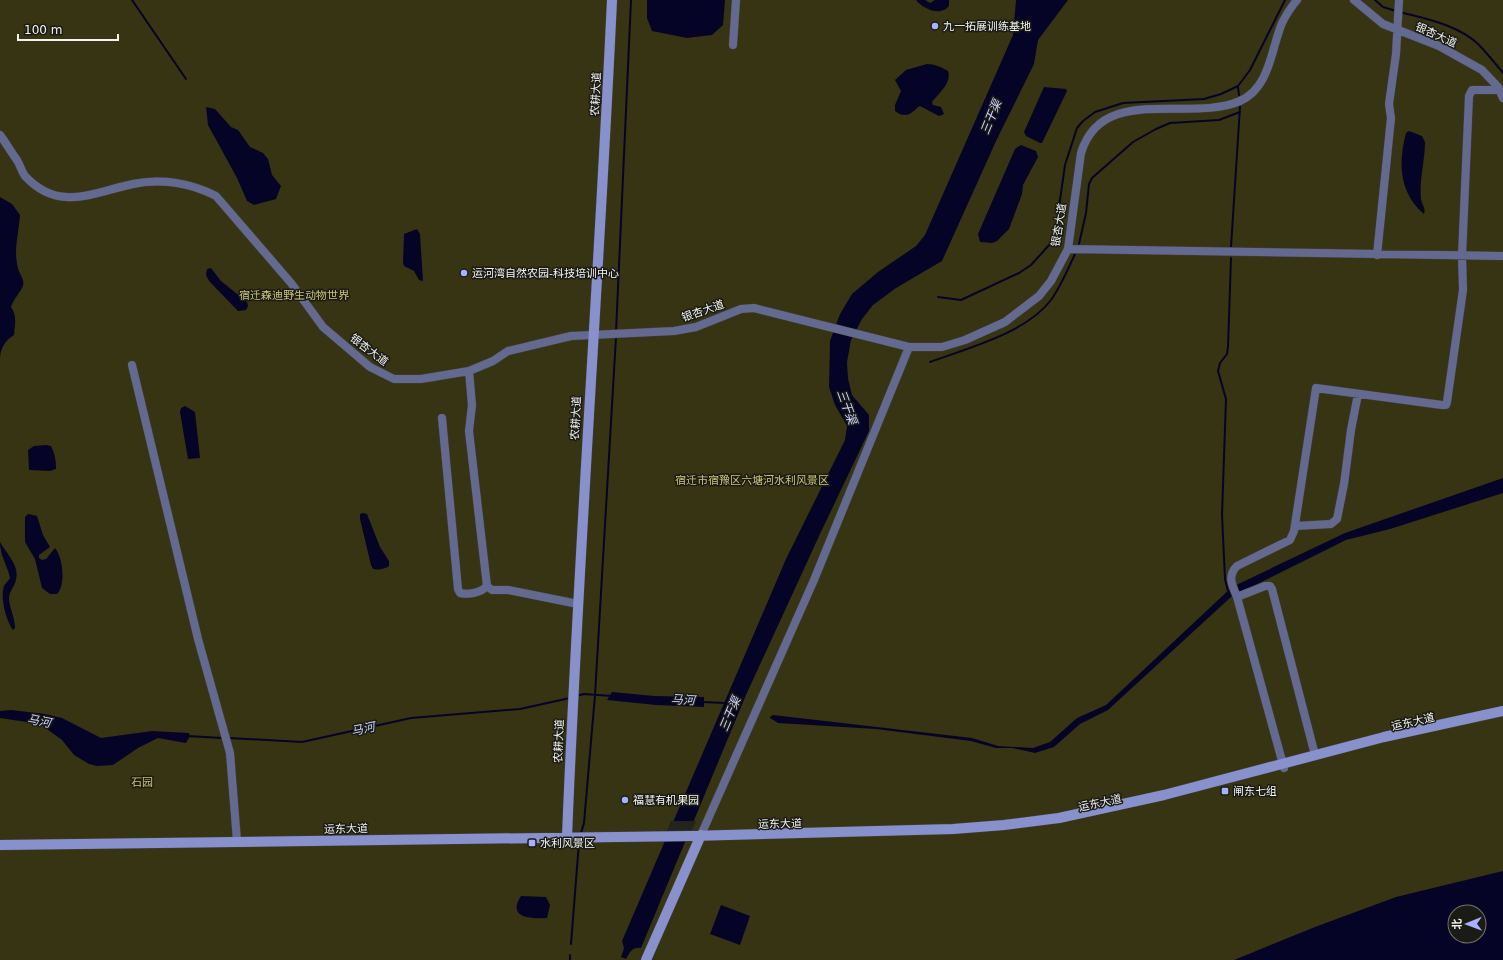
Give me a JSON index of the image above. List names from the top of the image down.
{
  "streets": {
    "main road": ["农耕大道", "运东大道"],
    "street": ["银杏大道"]
  },
  "crossings": [
    ["银杏大道", "农耕大道"],
    ["农耕大道", "运东大道"]
  ],
  "water": ["三干渠", "马河"],
  "parks": ["宿迁森迪野生动物世界", "宿迁市宿豫区六塘河水利风景区", "石园"],
  "places": {
    "other": ["九一拓展训练基地", "运河湾自然农园-科技培训中心", "福慧有机果园"],
    "transit": ["闸东七组", "水利风景区"]
  },
  "scale_bar": "100 m",
  "north": "left"
}
